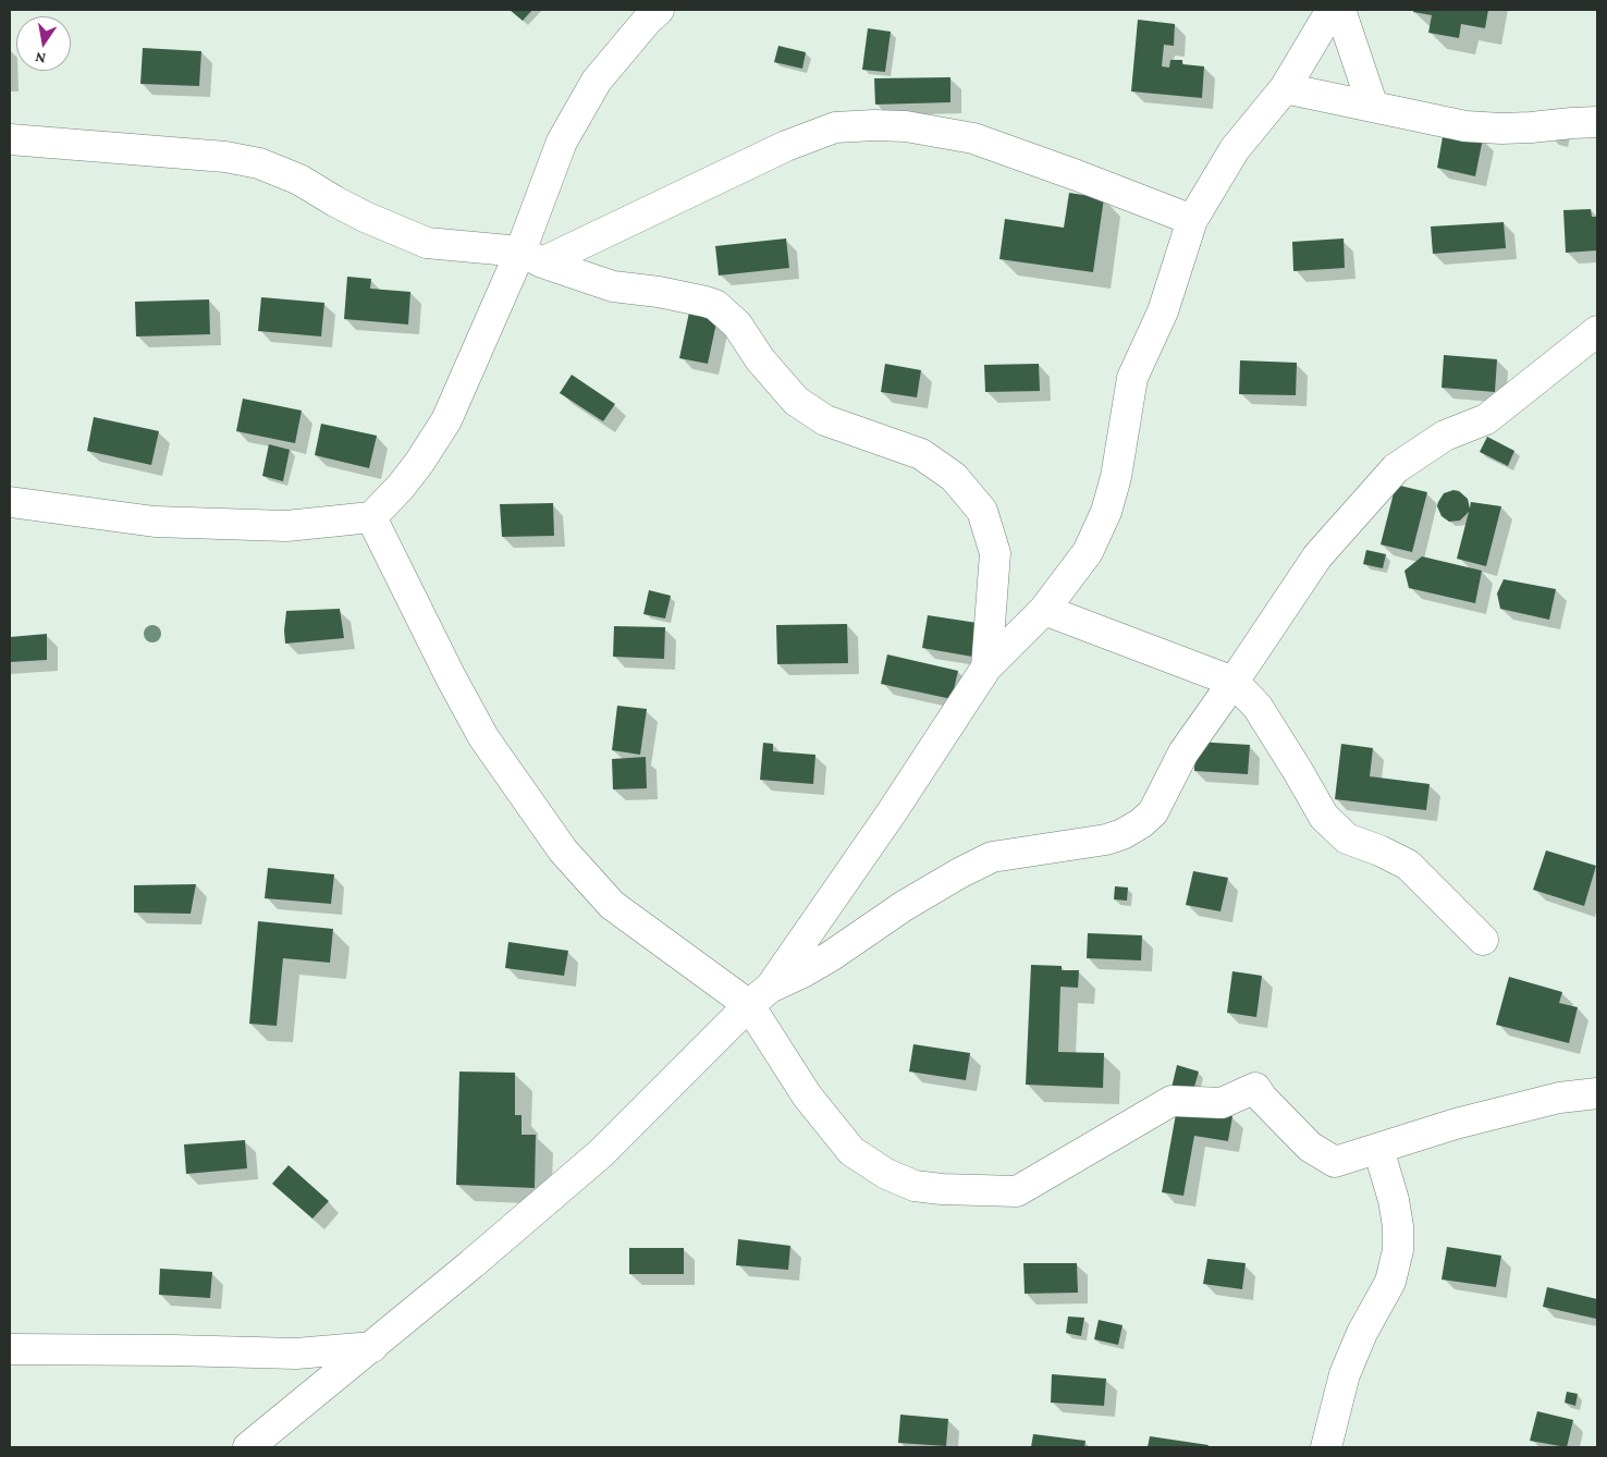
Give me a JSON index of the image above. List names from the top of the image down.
{
  "north": "bottom"
}
